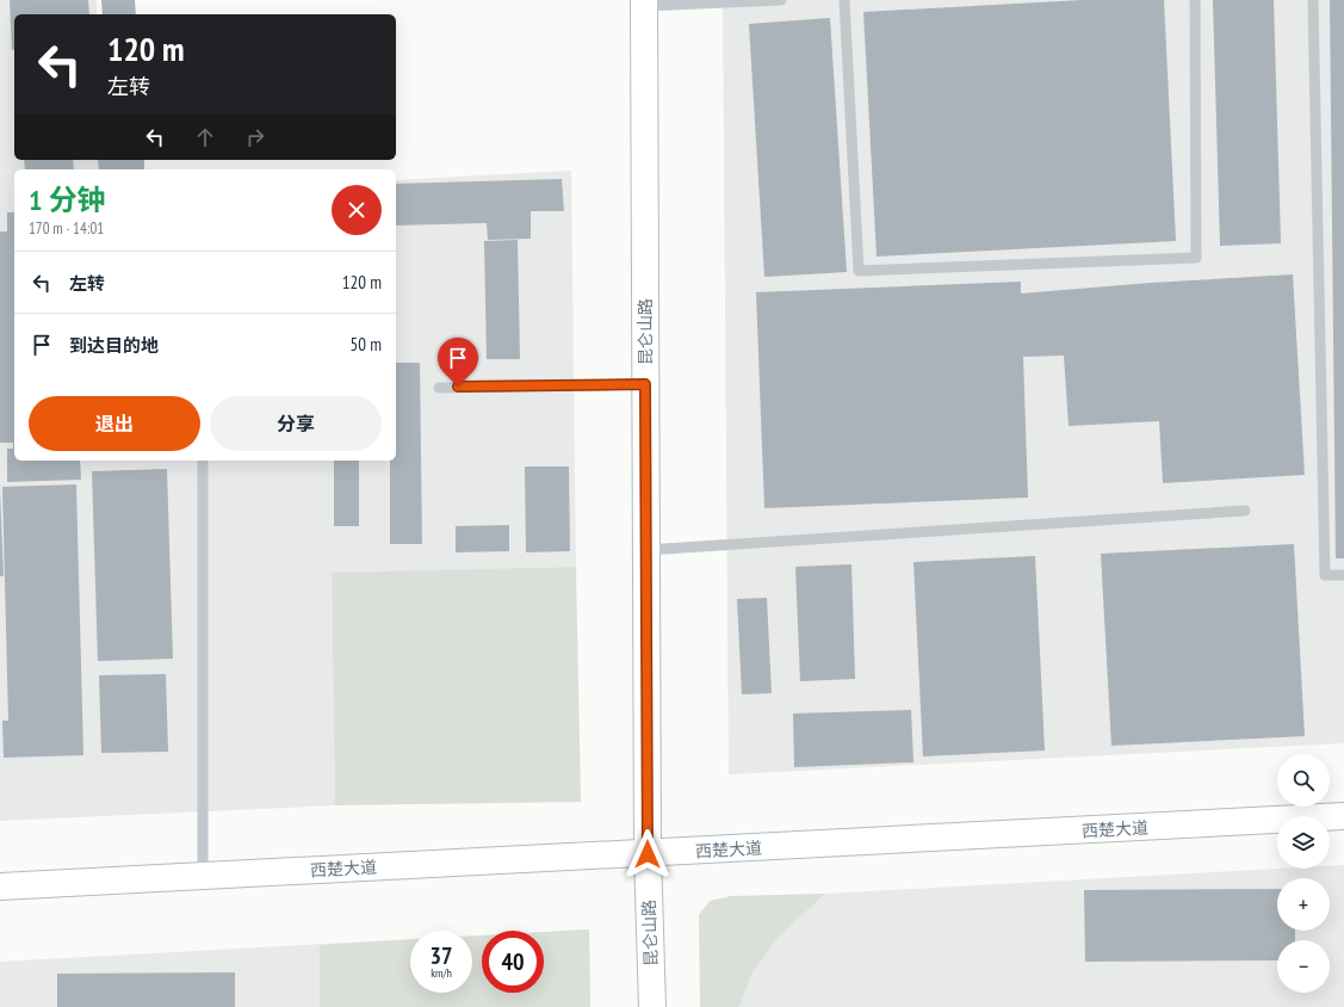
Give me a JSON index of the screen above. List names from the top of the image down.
{
  "streets": {
    "main road": ["昆仑山路", "西楚大道"]
  },
  "crossings": [
    ["昆仑山路", "西楚大道"]
  ],
  "page": {
    "turn": ["120 m", "左转"],
    "heading": ["1 分钟", "170 m · 14:01"],
    "list": [
      {
        "name": "左转",
        "value": "120 m"
      },
      {
        "name": "到达目的地",
        "value": "50 m"
      }
    ],
    "buttons": ["退出", "分享"],
    "map_buttons": ["+", "−"],
    "speed": "37 km/h",
    "limit": "40"
  }
}
